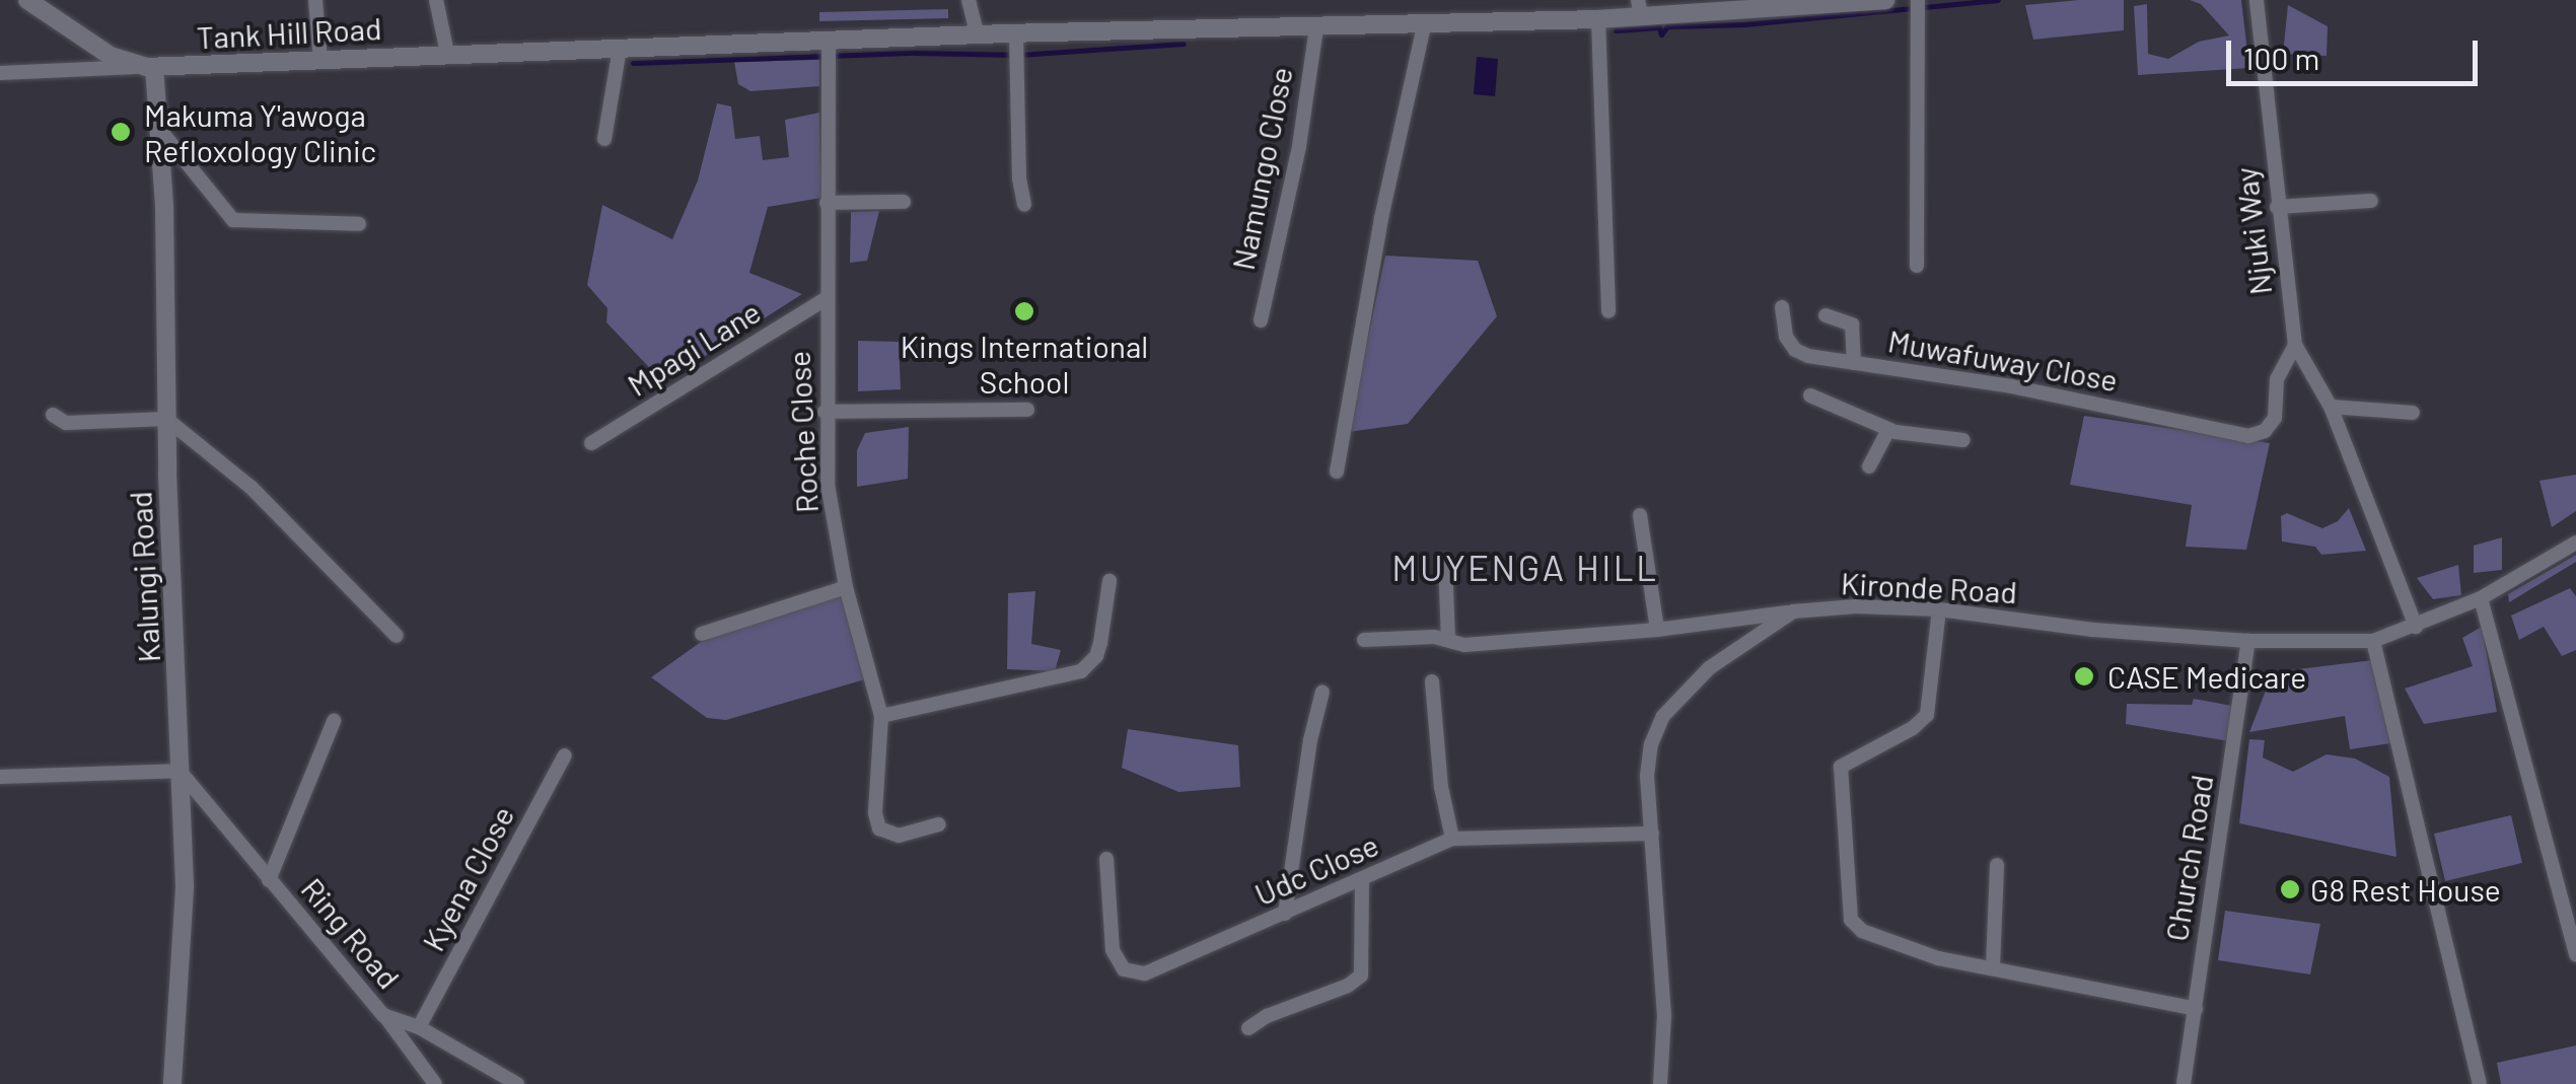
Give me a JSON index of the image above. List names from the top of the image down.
{
  "streets": {
    "street": [
      "Tank Hill Road",
      "Namungo Close",
      "Njuki Way",
      "Mpagi Lane",
      "Muwafuway Close",
      "Roche Close",
      "Kalungi Road",
      "Kironde Road",
      "Church Road",
      "Udc Close",
      "Kyena Close",
      "Ring Road"
    ]
  },
  "crossings": [
    ["Tank Hill Road", "Namungo Close"],
    ["Tank Hill Road", "Roche Close"],
    ["Tank Hill Road", "Kalungi Road"],
    ["Njuki Way", "Muwafuway Close"],
    ["Mpagi Lane", "Roche Close"],
    ["Kalungi Road", "Ring Road"],
    ["Kironde Road", "Church Road"],
    ["Kironde Road", "Udc Close"],
    ["Kyena Close", "Ring Road"]
  ],
  "districts": ["MUYENGA HILL"],
  "places": [
    "Makuma Y'awoga Refloxology Clinic",
    "Kings International School",
    "CASE Medicare",
    "G8 Rest House"
  ],
  "scale_bar": "100 m"
}
